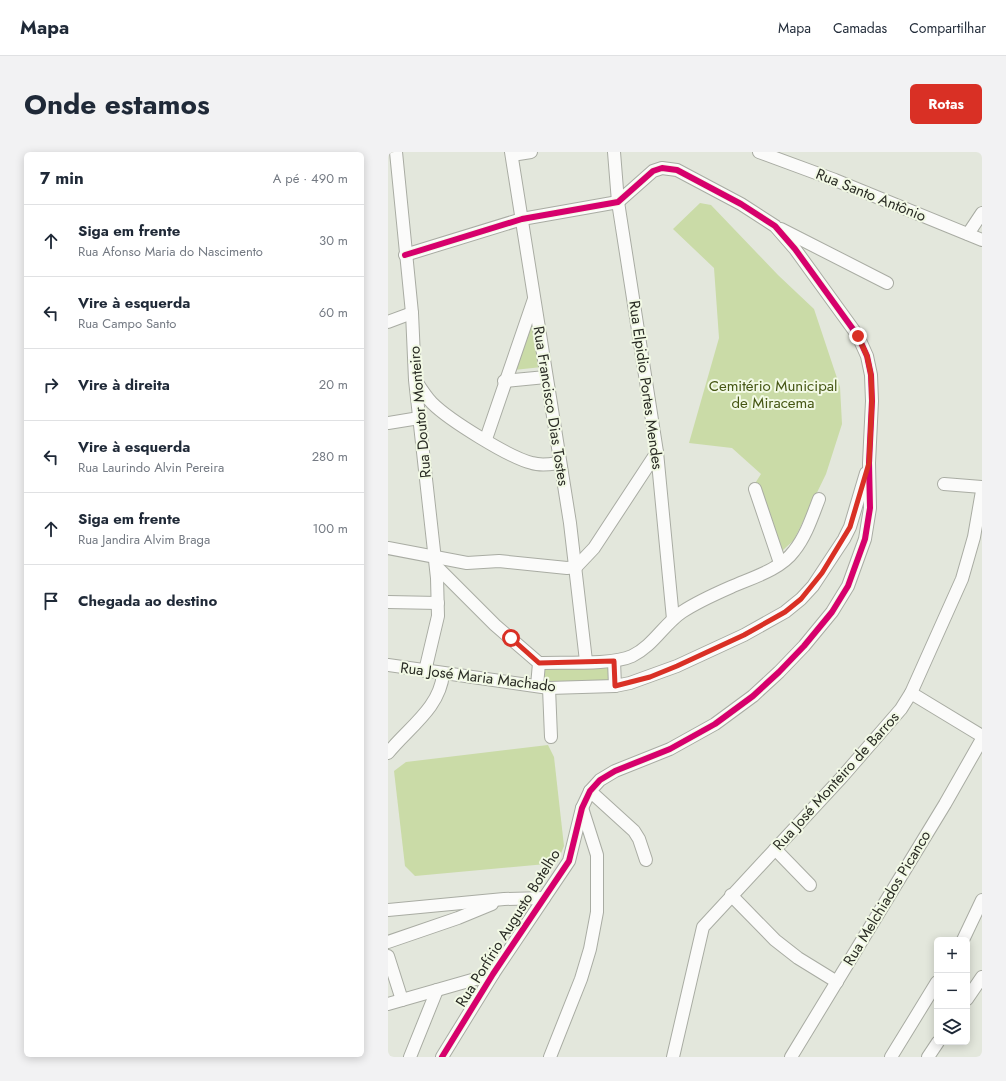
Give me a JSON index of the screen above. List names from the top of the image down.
{
  "streets": {
    "street": [
      "Rua Santo Antônio",
      "Rua Elpidio Portes Mendes",
      "Rua Francisco Dias Tostes",
      "Rua Doutor Monteiro",
      "Rua José Maria Machado",
      "Rua José Monteiro de Barros",
      "Rua Melchiados Picanco",
      "Rua Porfírio Augusto Botelho"
    ]
  },
  "crossings": [
    ["Rua Doutor Monteiro", "Rua José Maria Machado"],
    ["Rua José Maria Machado", "Rua Porfírio Augusto Botelho"]
  ],
  "parks": ["Cemitério Municipal de Miracema"],
  "page": {
    "header": "Mapa",
    "nav": ["Mapa", "Camadas", "Compartilhar"],
    "title": "Onde estamos",
    "buttons": "Rotas",
    "heading": ["7 min", "A pé · 490 m"],
    "list": [
      ["Siga em frente", "Rua Afonso Maria do Nascimento", "30 m"],
      ["Vire à esquerda", "Rua Campo Santo", "60 m"],
      ["Vire à direita", "20 m"],
      ["Vire à esquerda", "Rua Laurindo Alvin Pereira", "280 m"],
      ["Siga em frente", "Rua Jandira Alvim Braga", "100 m"],
      "Chegada ao destino"
    ],
    "map_buttons": ["+", "−"]
  }
}
